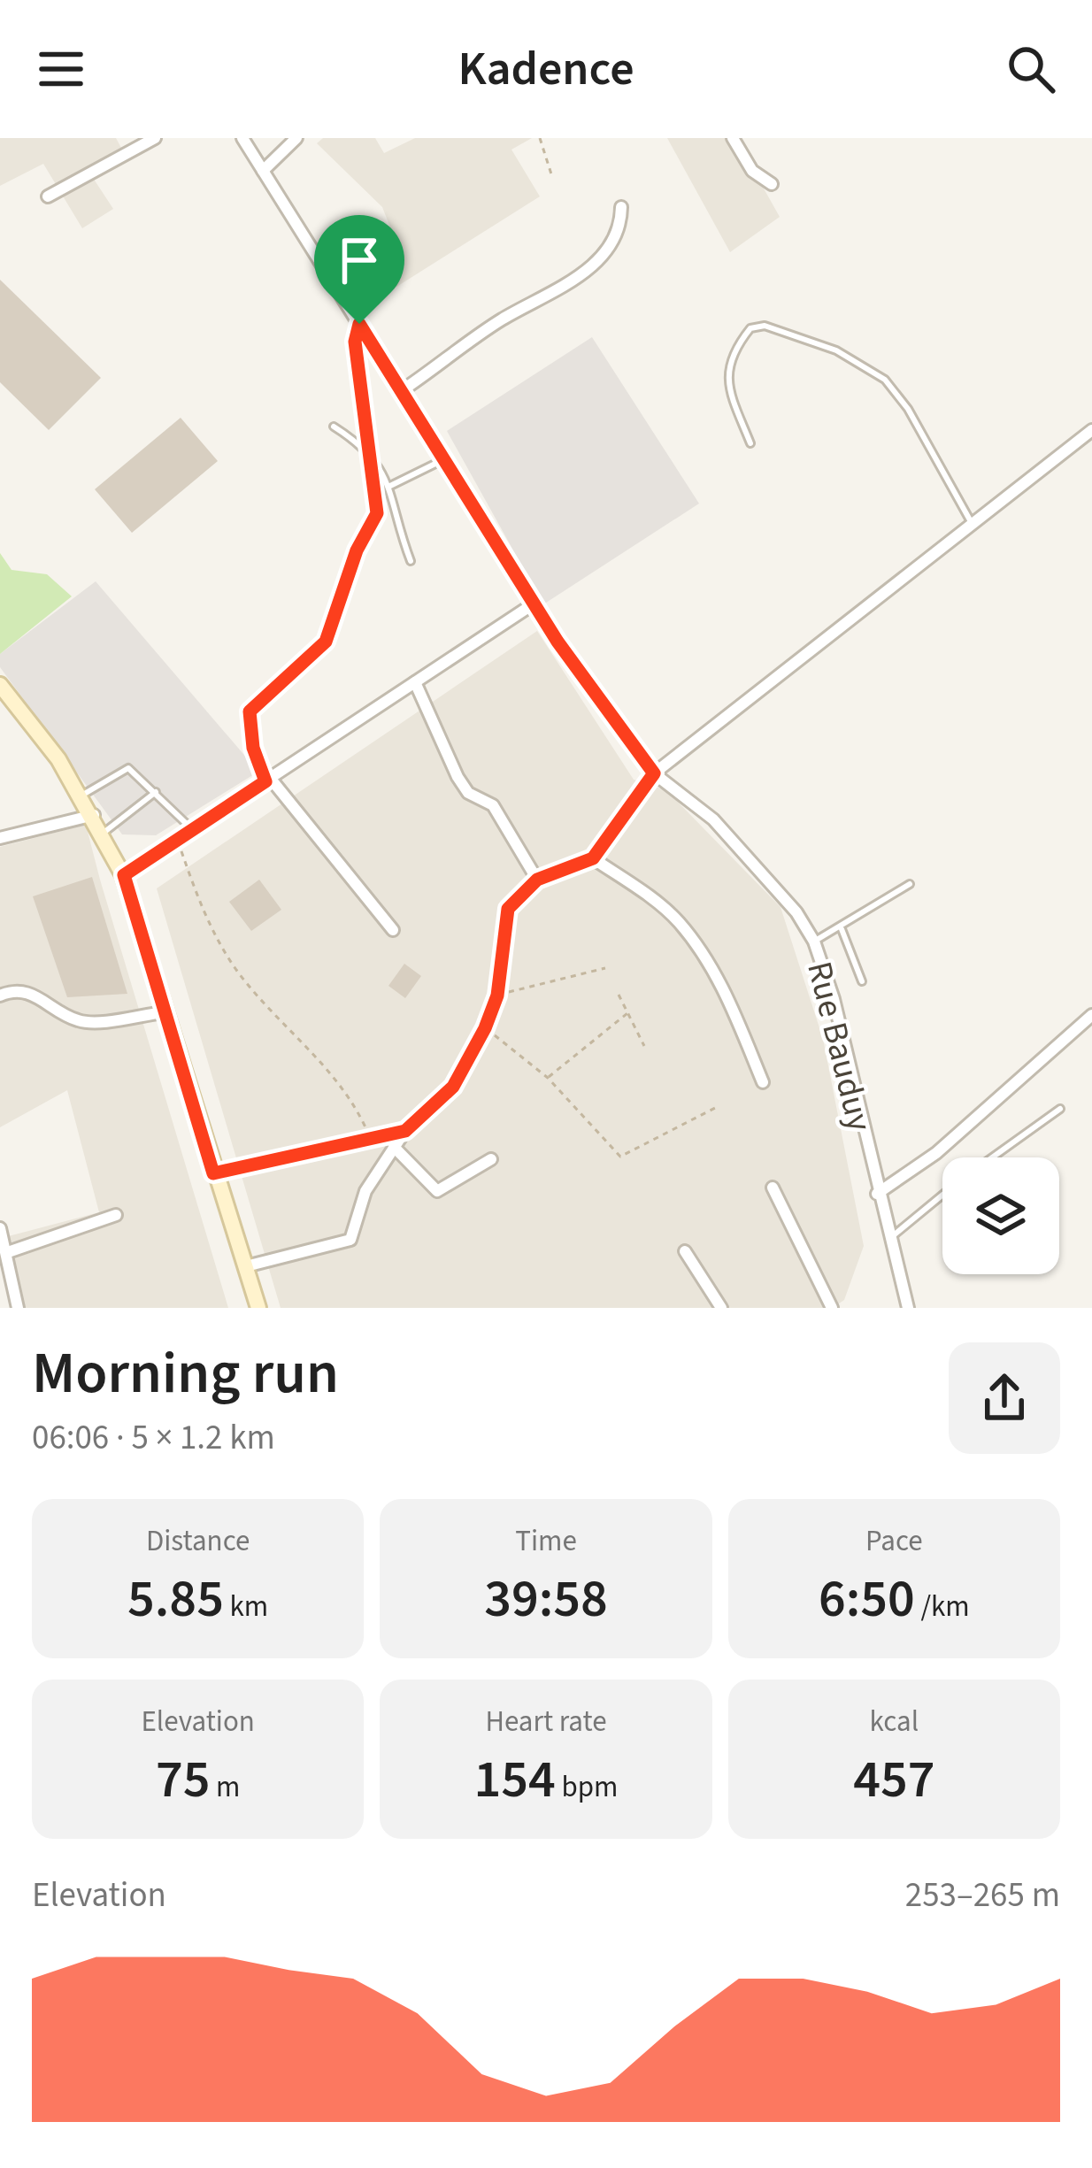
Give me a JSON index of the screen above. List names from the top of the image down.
{
  "streets": {
    "street": ["Rue Bauduy"]
  },
  "page": {
    "header": "Kadence",
    "heading": ["Morning run", "06:06 · 5 × 1.2 km"],
    "stats": [
      ["Distance", "5.85 km"],
      ["Time", "39:58"],
      ["Pace", "6:50 /km"],
      ["Elevation", "75 m"],
      ["Heart rate", "154 bpm"],
      ["kcal", "457"]
    ],
    "chart": ["Elevation", "253–265 m"]
  }
}
